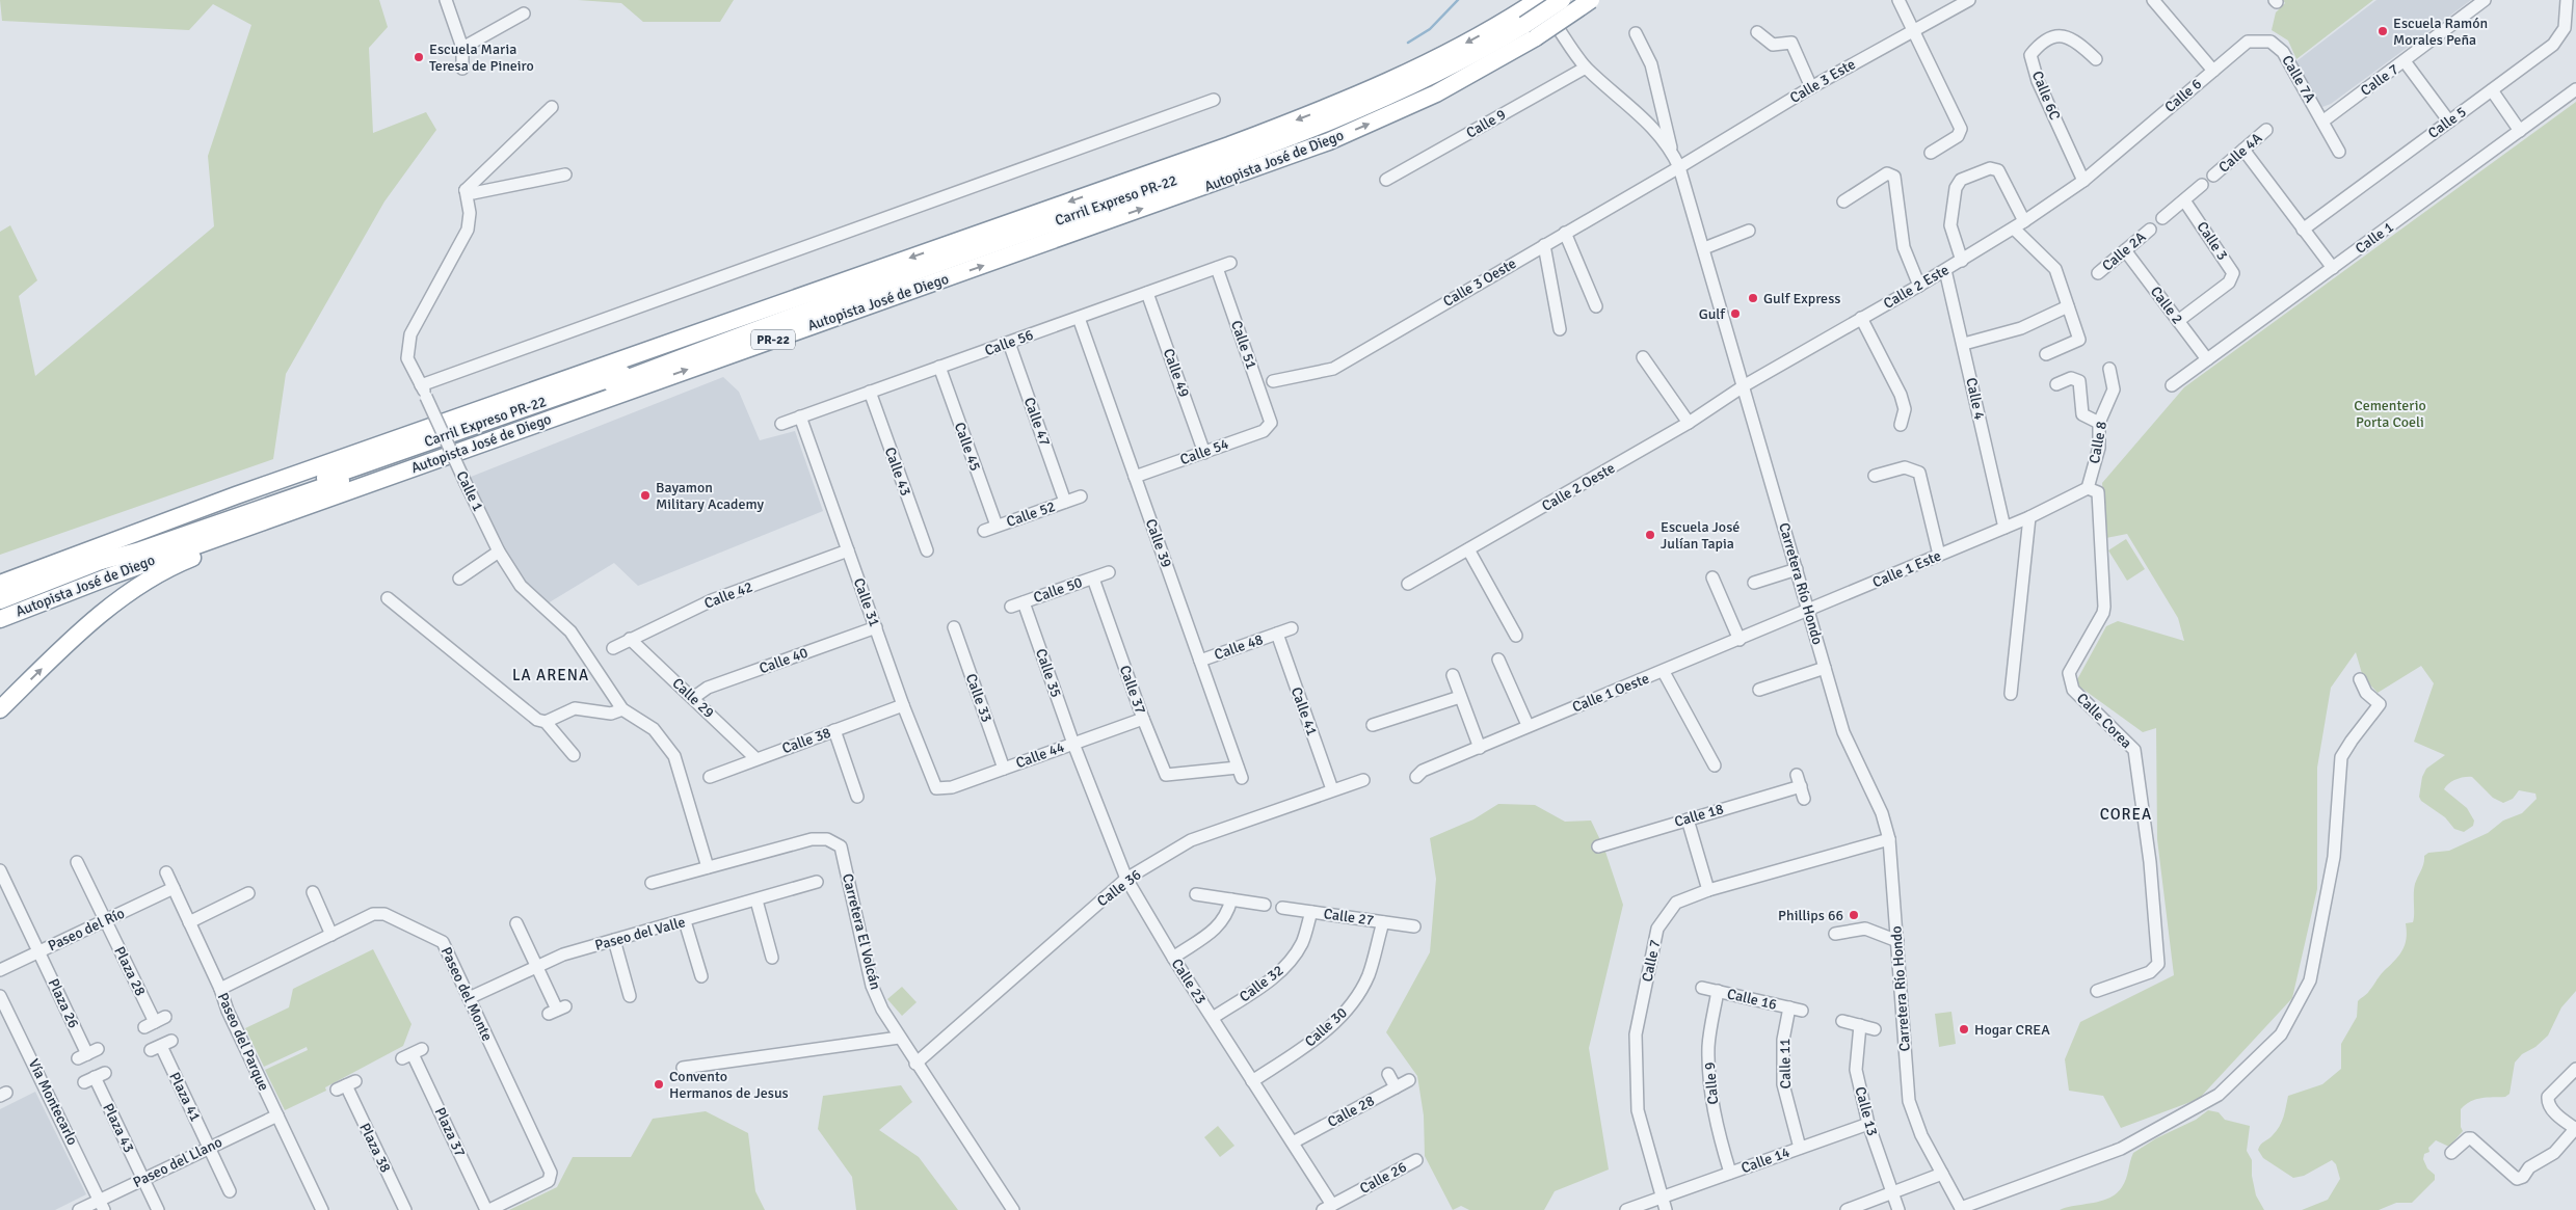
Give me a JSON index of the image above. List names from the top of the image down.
{
  "streets": {
    "highway": ["Autopista José de Diego", "Carril Expreso PR-22", "PR-22"],
    "street": [
      "Calle 7A",
      "Calle 7",
      "Calle 3 Este",
      "Calle 6C",
      "Calle 6",
      "Calle 5",
      "Calle 9",
      "Calle 4A",
      "Calle 1",
      "Calle 3",
      "Calle 2A",
      "Calle 3 Oeste",
      "Calle 2 Este",
      "Calle 2",
      "Calle 56",
      "Calle 51",
      "Calle 49",
      "Calle 4",
      "Calle 47",
      "Calle 8",
      "Calle 45",
      "Calle 54",
      "Calle 43",
      "Calle 2 Oeste",
      "Calle 52",
      "Calle 39",
      "Calle 1 Este",
      "Carretera Río Hondo",
      "Calle 50",
      "Calle 42",
      "Calle 31",
      "Calle 48",
      "Calle 40",
      "Calle 35",
      "Calle 37",
      "Calle 1 Oeste",
      "Calle 29",
      "Calle 33",
      "Calle 41",
      "Calle Corea",
      "Calle 38",
      "Calle 44",
      "Calle 18",
      "Calle 36",
      "Calle 27",
      "Paseo del Río",
      "Carretera El Volcán",
      "Paseo del Valle",
      "Plaza 28",
      "Calle 23",
      "Calle 32",
      "Paseo del Monte",
      "Calle 16",
      "Plaza 26",
      "Calle 30",
      "Paseo del Parque",
      "Calle 11",
      "Plaza 41",
      "Vía Montecarlo",
      "Calle 28",
      "Calle 13",
      "Plaza 43",
      "Plaza 37",
      "Plaza 38",
      "Calle 14",
      "Paseo del Llano",
      "Calle 26"
    ]
  },
  "crossings": [
    ["Calle 7A", "Calle 7"],
    ["Calle 7A", "Calle 6"],
    ["Calle 7", "Carretera Río Hondo"],
    ["Calle 7", "Calle 14"],
    ["Calle 3 Este", "Calle 3 Oeste"],
    ["Calle 3 Este", "Carretera Río Hondo"],
    ["Calle 6C", "Calle 6"],
    ["Calle 6C", "Calle 2 Este"],
    ["Calle 6", "Calle 2 Este"],
    ["Calle 9", "Carretera Río Hondo"],
    ["Calle 9", "Calle 16"],
    ["Calle 9", "Calle 14"],
    ["Autopista José de Diego", "Carril Expreso PR-22"],
    ["Autopista José de Diego", "Carretera Río Hondo"],
    ["Calle 1", "Calle 2"],
    ["Calle 3", "Calle 2"],
    ["Calle 2A", "Calle 2"],
    ["Calle 3 Oeste", "Carretera Río Hondo"],
    ["Calle 2 Este", "Calle 4"],
    ["Calle 2 Este", "Calle 2 Oeste"],
    ["Calle 2 Este", "Carretera Río Hondo"],
    ["Calle 56", "Calle 51"],
    ["Calle 56", "Calle 49"],
    ["Calle 56", "Calle 47"],
    ["Calle 56", "Calle 45"],
    ["Calle 56", "Calle 43"],
    ["Calle 56", "Calle 39"],
    ["Calle 56", "Calle 31"],
    ["Calle 51", "Calle 54"],
    ["Calle 49", "Calle 54"],
    ["Calle 4", "Calle 1 Este"],
    ["Calle 47", "Calle 52"],
    ["Calle 8", "Calle Corea"],
    ["Calle 45", "Calle 52"],
    ["Calle 54", "Calle 39"],
    ["Calle 2 Oeste", "Carretera Río Hondo"],
    ["Calle 39", "Calle 48"],
    ["Calle 39", "Calle 37"],
    ["Calle 1 Este", "Carretera Río Hondo"],
    ["Calle 1 Este", "Calle 1 Oeste"],
    ["Carretera Río Hondo", "Calle 1 Oeste"],
    ["Calle 50", "Calle 35"],
    ["Calle 50", "Calle 37"],
    ["Calle 42", "Calle 31"],
    ["Calle 42", "Calle 29"],
    ["Calle 31", "Calle 40"],
    ["Calle 31", "Calle 38"],
    ["Calle 31", "Calle 44"],
    ["Calle 48", "Calle 41"],
    ["Calle 40", "Calle 29"],
    ["Calle 35", "Calle 44"],
    ["Calle 35", "Calle 23"],
    ["Calle 37", "Calle 44"],
    ["Calle 29", "Calle 38"],
    ["Calle 33", "Calle 44"],
    ["Calle 41", "Calle 36"],
    ["Calle 44", "Calle 23"],
    ["Calle 36", "Carretera El Volcán"],
    ["Calle 36", "Calle 23"],
    ["Calle 27", "Calle 32"],
    ["Calle 27", "Calle 30"],
    ["Paseo del Río", "Plaza 28"],
    ["Paseo del Río", "Plaza 26"],
    ["Paseo del Río", "Paseo del Parque"],
    ["Paseo del Valle", "Paseo del Monte"],
    ["Calle 23", "Calle 32"],
    ["Calle 23", "Calle 30"],
    ["Calle 23", "Calle 28"],
    ["Calle 23", "Calle 26"],
    ["Paseo del Monte", "Paseo del Parque"],
    ["Paseo del Monte", "Plaza 37"],
    ["Calle 16", "Calle 11"],
    ["Paseo del Parque", "Paseo del Llano"],
    ["Calle 11", "Calle 14"],
    ["Plaza 41", "Paseo del Llano"],
    ["Vía Montecarlo", "Paseo del Llano"],
    ["Calle 13", "Calle 14"],
    ["Plaza 43", "Paseo del Llano"]
  ],
  "districts": ["LA ARENA", "COREA"],
  "parks": ["Cementerio Porta Coeli"],
  "places": [
    "Escuela Ramón Morales Peña",
    "Escuela Maria Teresa de Pineiro",
    "Gulf Express",
    "Gulf",
    "Bayamon Military Academy",
    "Escuela José Julían Tapia",
    "Phillips 66",
    "Hogar CREA",
    "Convento Hermanos de Jesus"
  ]
}
